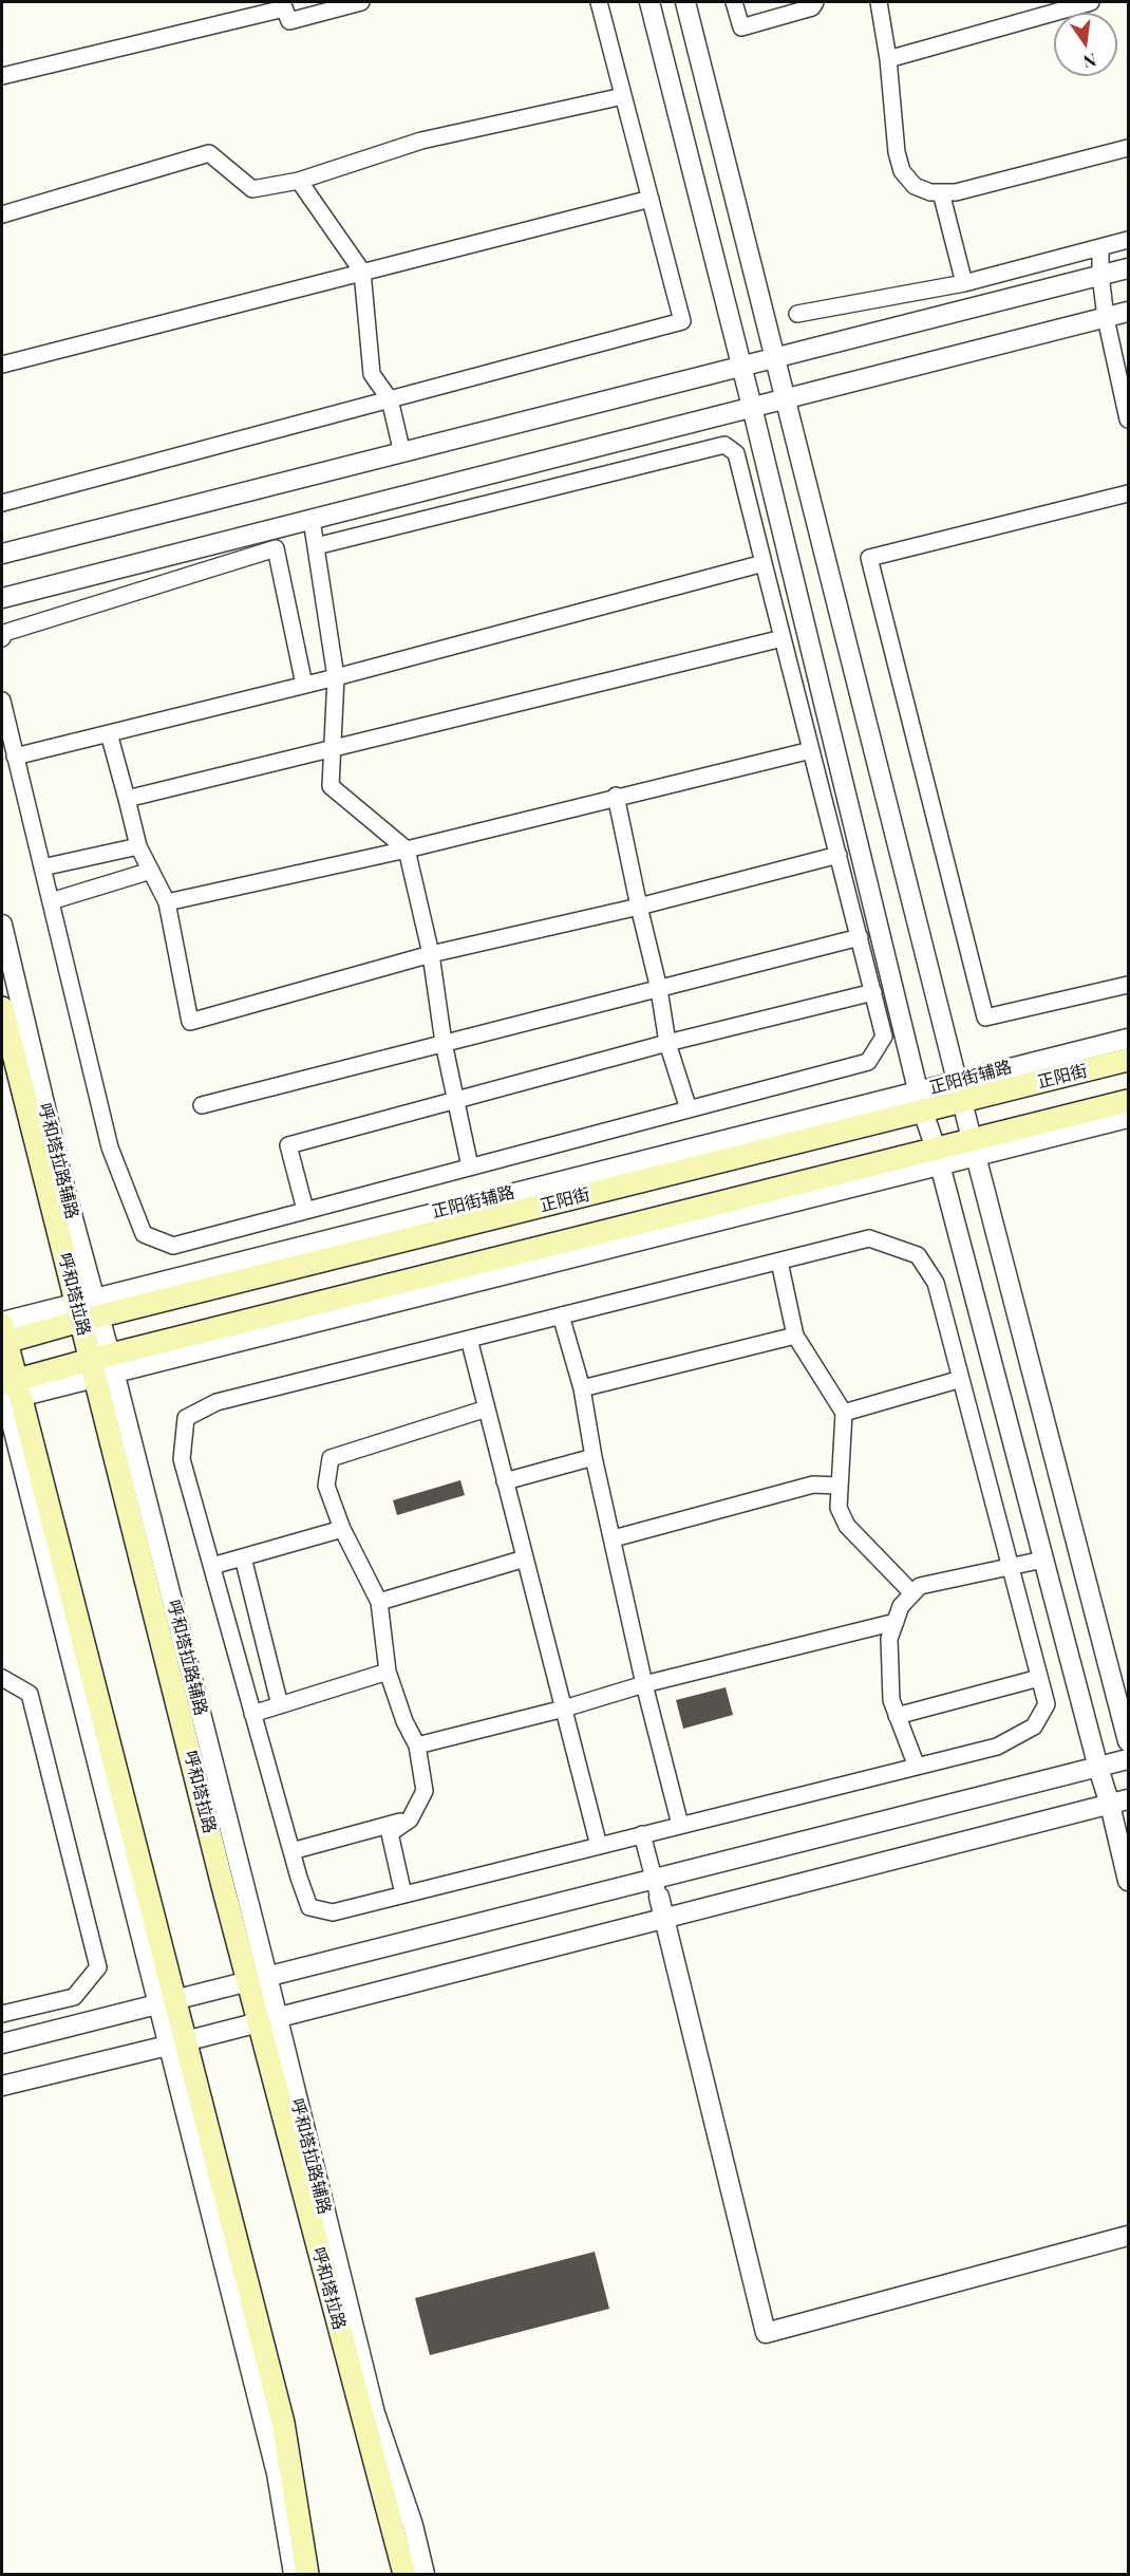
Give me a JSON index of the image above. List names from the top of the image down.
{
  "streets": {
    "main road": ["正阳街", "呼和塔拉路"],
    "street": ["正阳街辅路", "呼和塔拉路辅路"]
  },
  "crossings": [
    ["正阳街", "正阳街辅路"],
    ["正阳街", "呼和塔拉路辅路"],
    ["正阳街", "呼和塔拉路"],
    ["呼和塔拉路辅路", "呼和塔拉路"]
  ],
  "north": "bottom"
}
